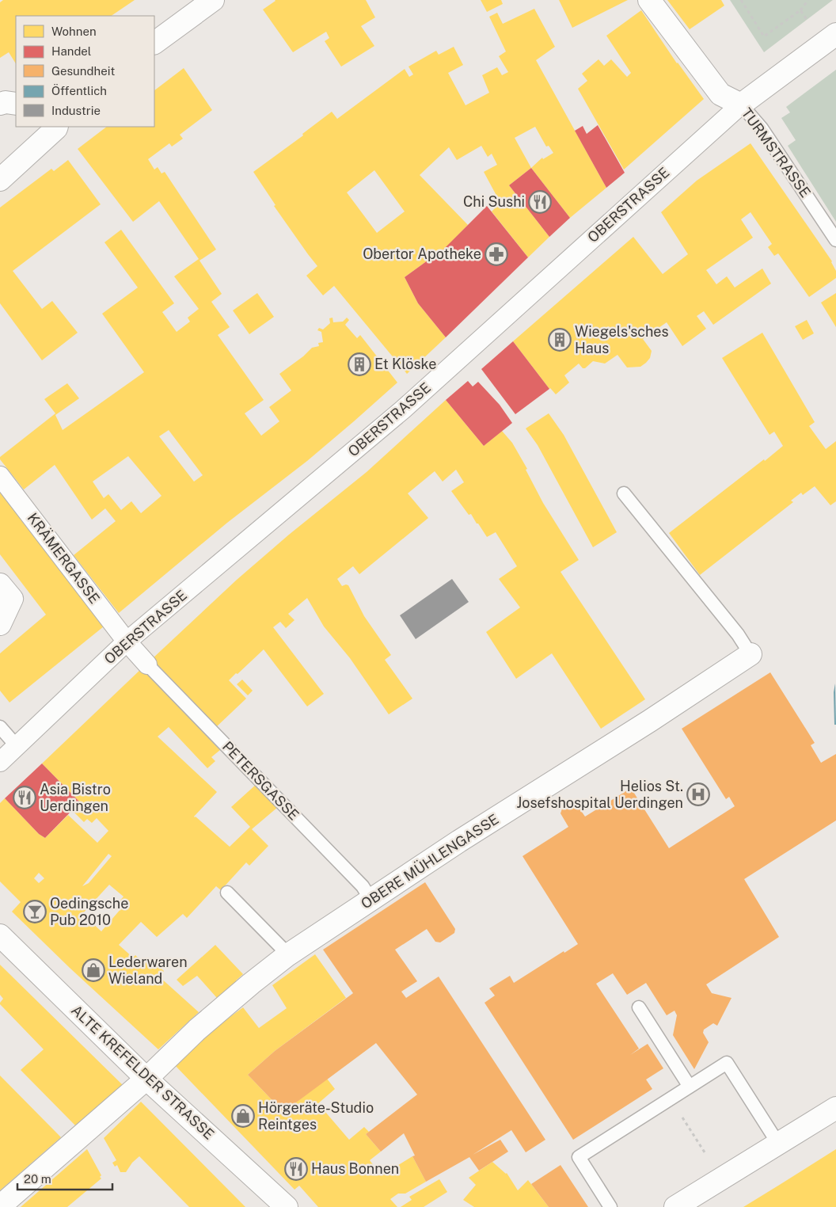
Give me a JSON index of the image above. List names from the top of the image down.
{
  "streets": {
    "street": [
      "TURMSTRASSE",
      "OBERSTRASSE",
      "KRÄMERGASSE",
      "OBERE MÜHLENGASSE",
      "ALTE KREFELDER STRASSE"
    ],
    "lane": ["PETERSGASSE"]
  },
  "crossings": [
    ["TURMSTRASSE", "OBERSTRASSE"],
    ["OBERSTRASSE", "KRÄMERGASSE"],
    ["KRÄMERGASSE", "PETERSGASSE"],
    ["PETERSGASSE", "OBERE MÜHLENGASSE"],
    ["OBERE MÜHLENGASSE", "ALTE KREFELDER STRASSE"]
  ],
  "places": {
    "restaurant": ["Chi Sushi", "Asia Bistro Uerdingen", "Haus Bonnen"],
    "pharmacy": ["Obertor Apotheke"],
    "building": ["Wiegels'sches Haus", "Et Klöske"],
    "hospital": ["Helios St. Josefshospital Uerdingen"],
    "bar": ["Oedingsche Pub 2010"],
    "shop": ["Lederwaren Wieland", "Hörgeräte-Studio Reintges"]
  },
  "legend": [
    "Wohnen",
    "Handel",
    "Gesundheit",
    "Öffentlich",
    "Industrie"
  ],
  "scale_bar": "20 m"
}
